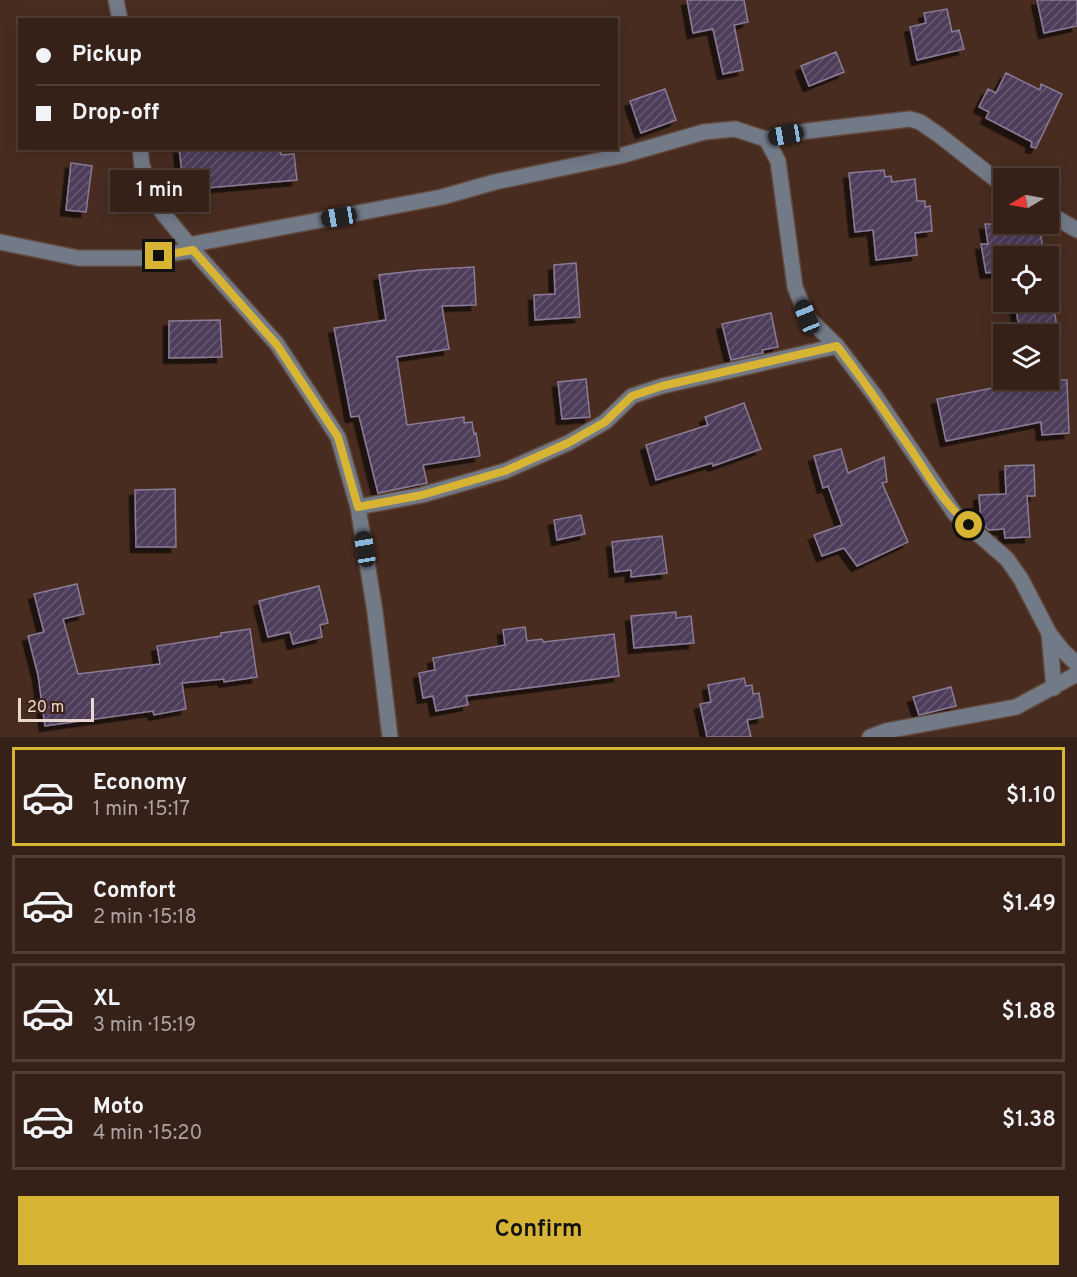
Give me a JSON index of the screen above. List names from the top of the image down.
{
  "scale_bar": "20 m",
  "north": "left",
  "page": {
    "banner": ["Pickup", "Drop-off"],
    "bubble": "1 min",
    "scale": "20 m",
    "list": [
      {
        "name": "Economy",
        "note": "1 min · 15:17",
        "value": "$1.10"
      },
      {
        "name": "Comfort",
        "note": "2 min · 15:18",
        "value": "$1.49"
      },
      {
        "name": "XL",
        "note": "3 min · 15:19",
        "value": "$1.88"
      },
      {
        "name": "Moto",
        "note": "4 min · 15:20",
        "value": "$1.38"
      }
    ],
    "buttons": "Confirm"
  }
}
